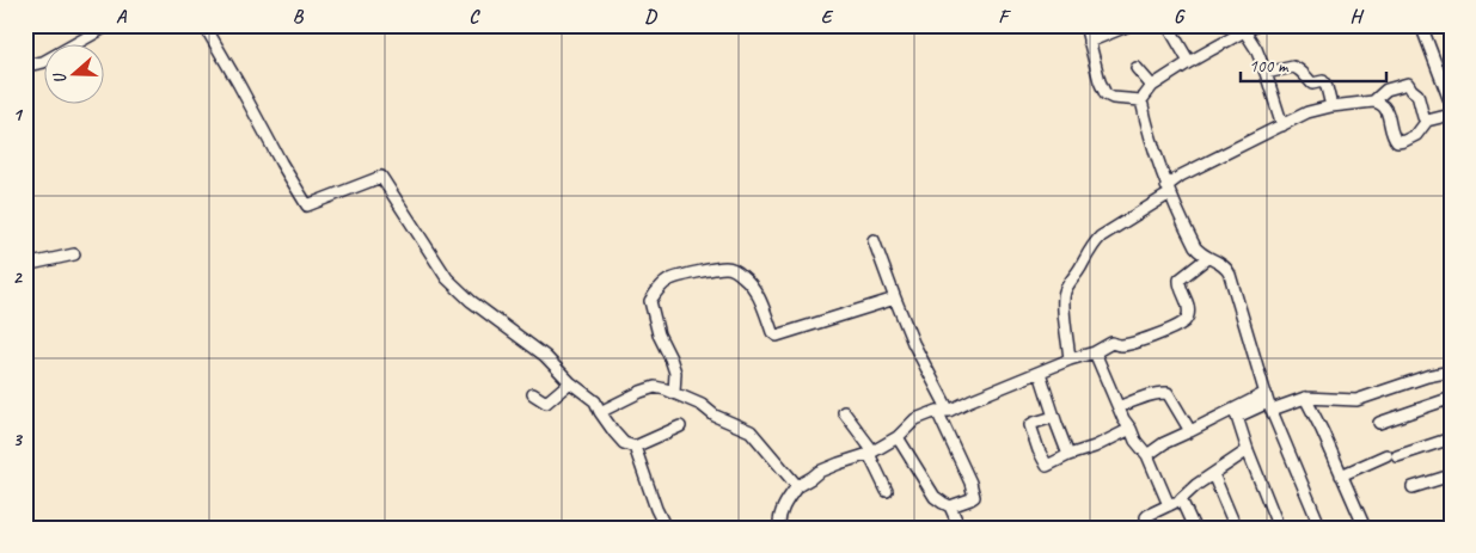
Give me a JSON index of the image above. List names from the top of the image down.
{
  "scale_bar": "100 m",
  "north": "left",
  "grid": {
    "columns": [
      "A",
      "B",
      "C",
      "D",
      "E",
      "F",
      "G",
      "H"
    ],
    "rows": ["1", "2", "3"]
  }
}
